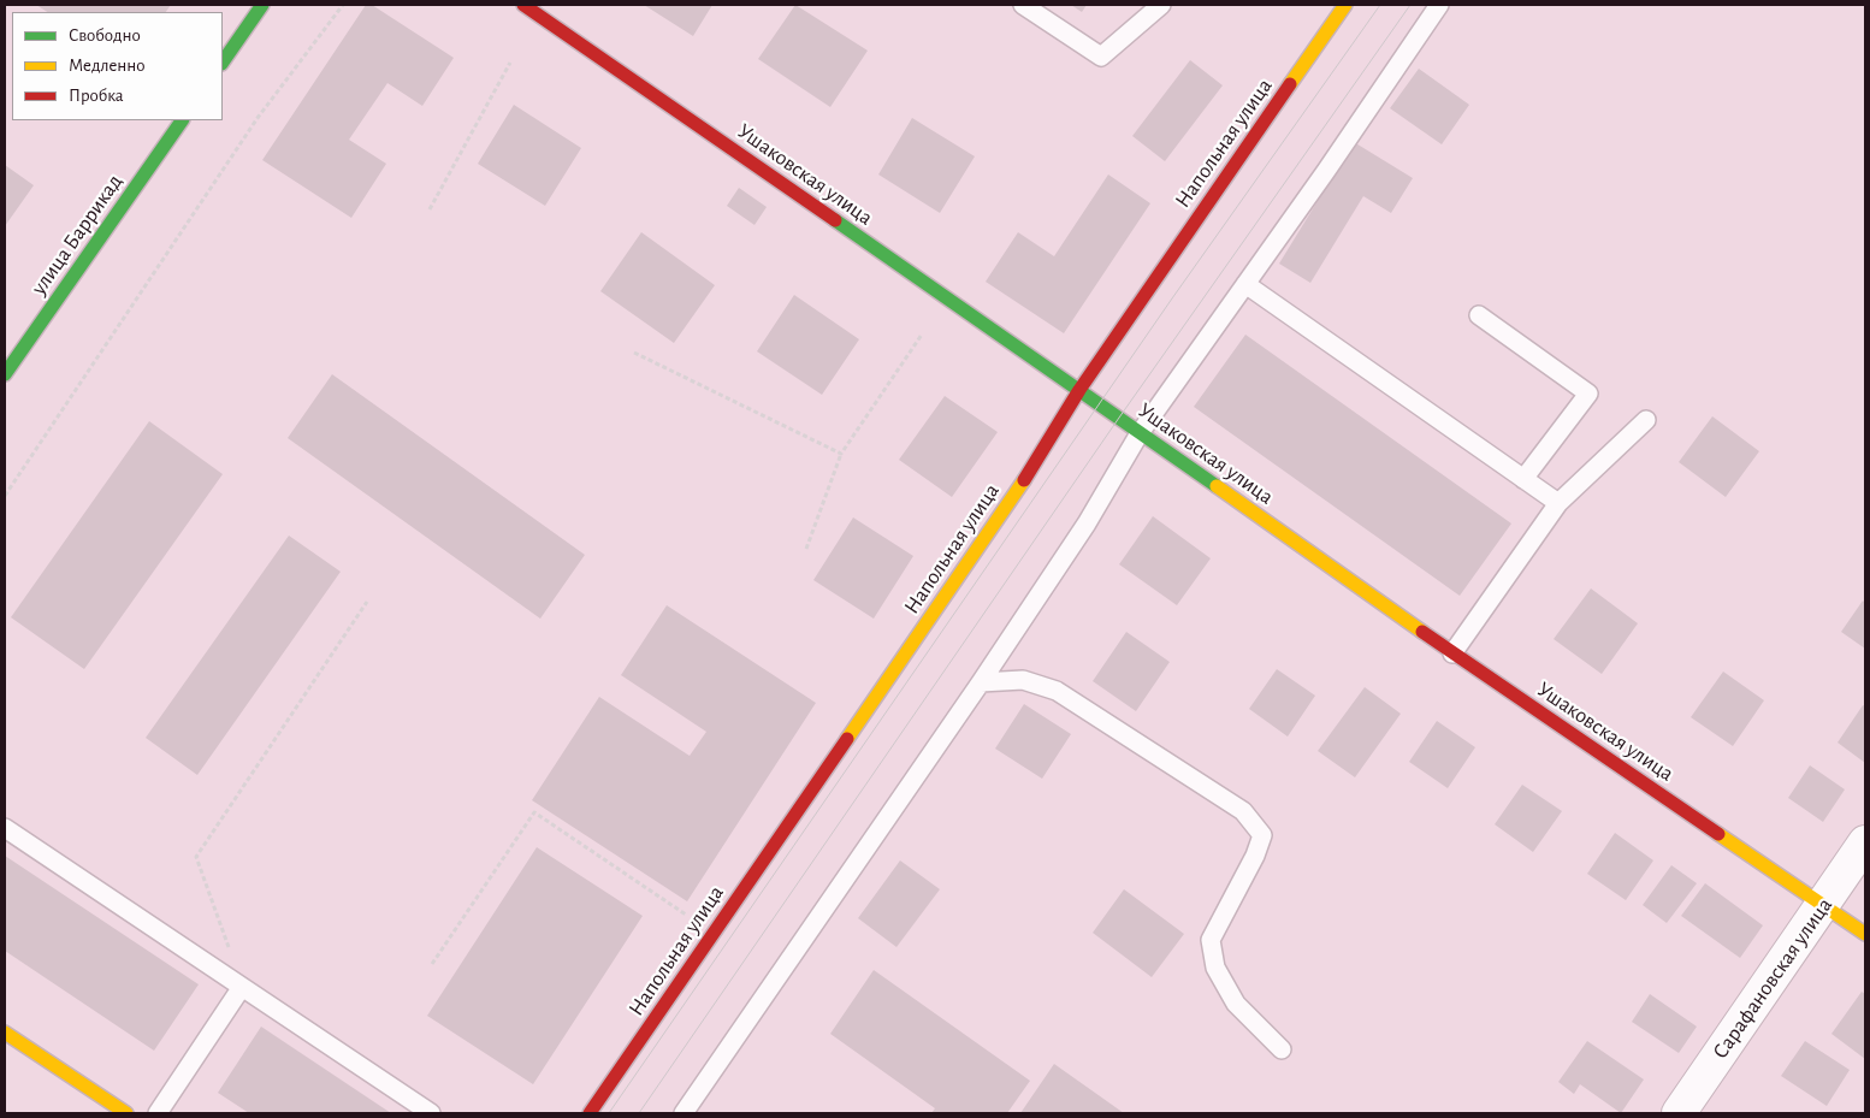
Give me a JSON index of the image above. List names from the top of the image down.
{
  "streets": {
    "main road": ["Напольная улица", "Ушаковская улица", "улица Баррикад"],
    "street": ["Сарафановская улица"]
  },
  "crossings": [
    ["Напольная улица", "Ушаковская улица"],
    ["Ушаковская улица", "Сарафановская улица"]
  ],
  "legend": ["Свободно", "Медленно", "Пробка"]
}
